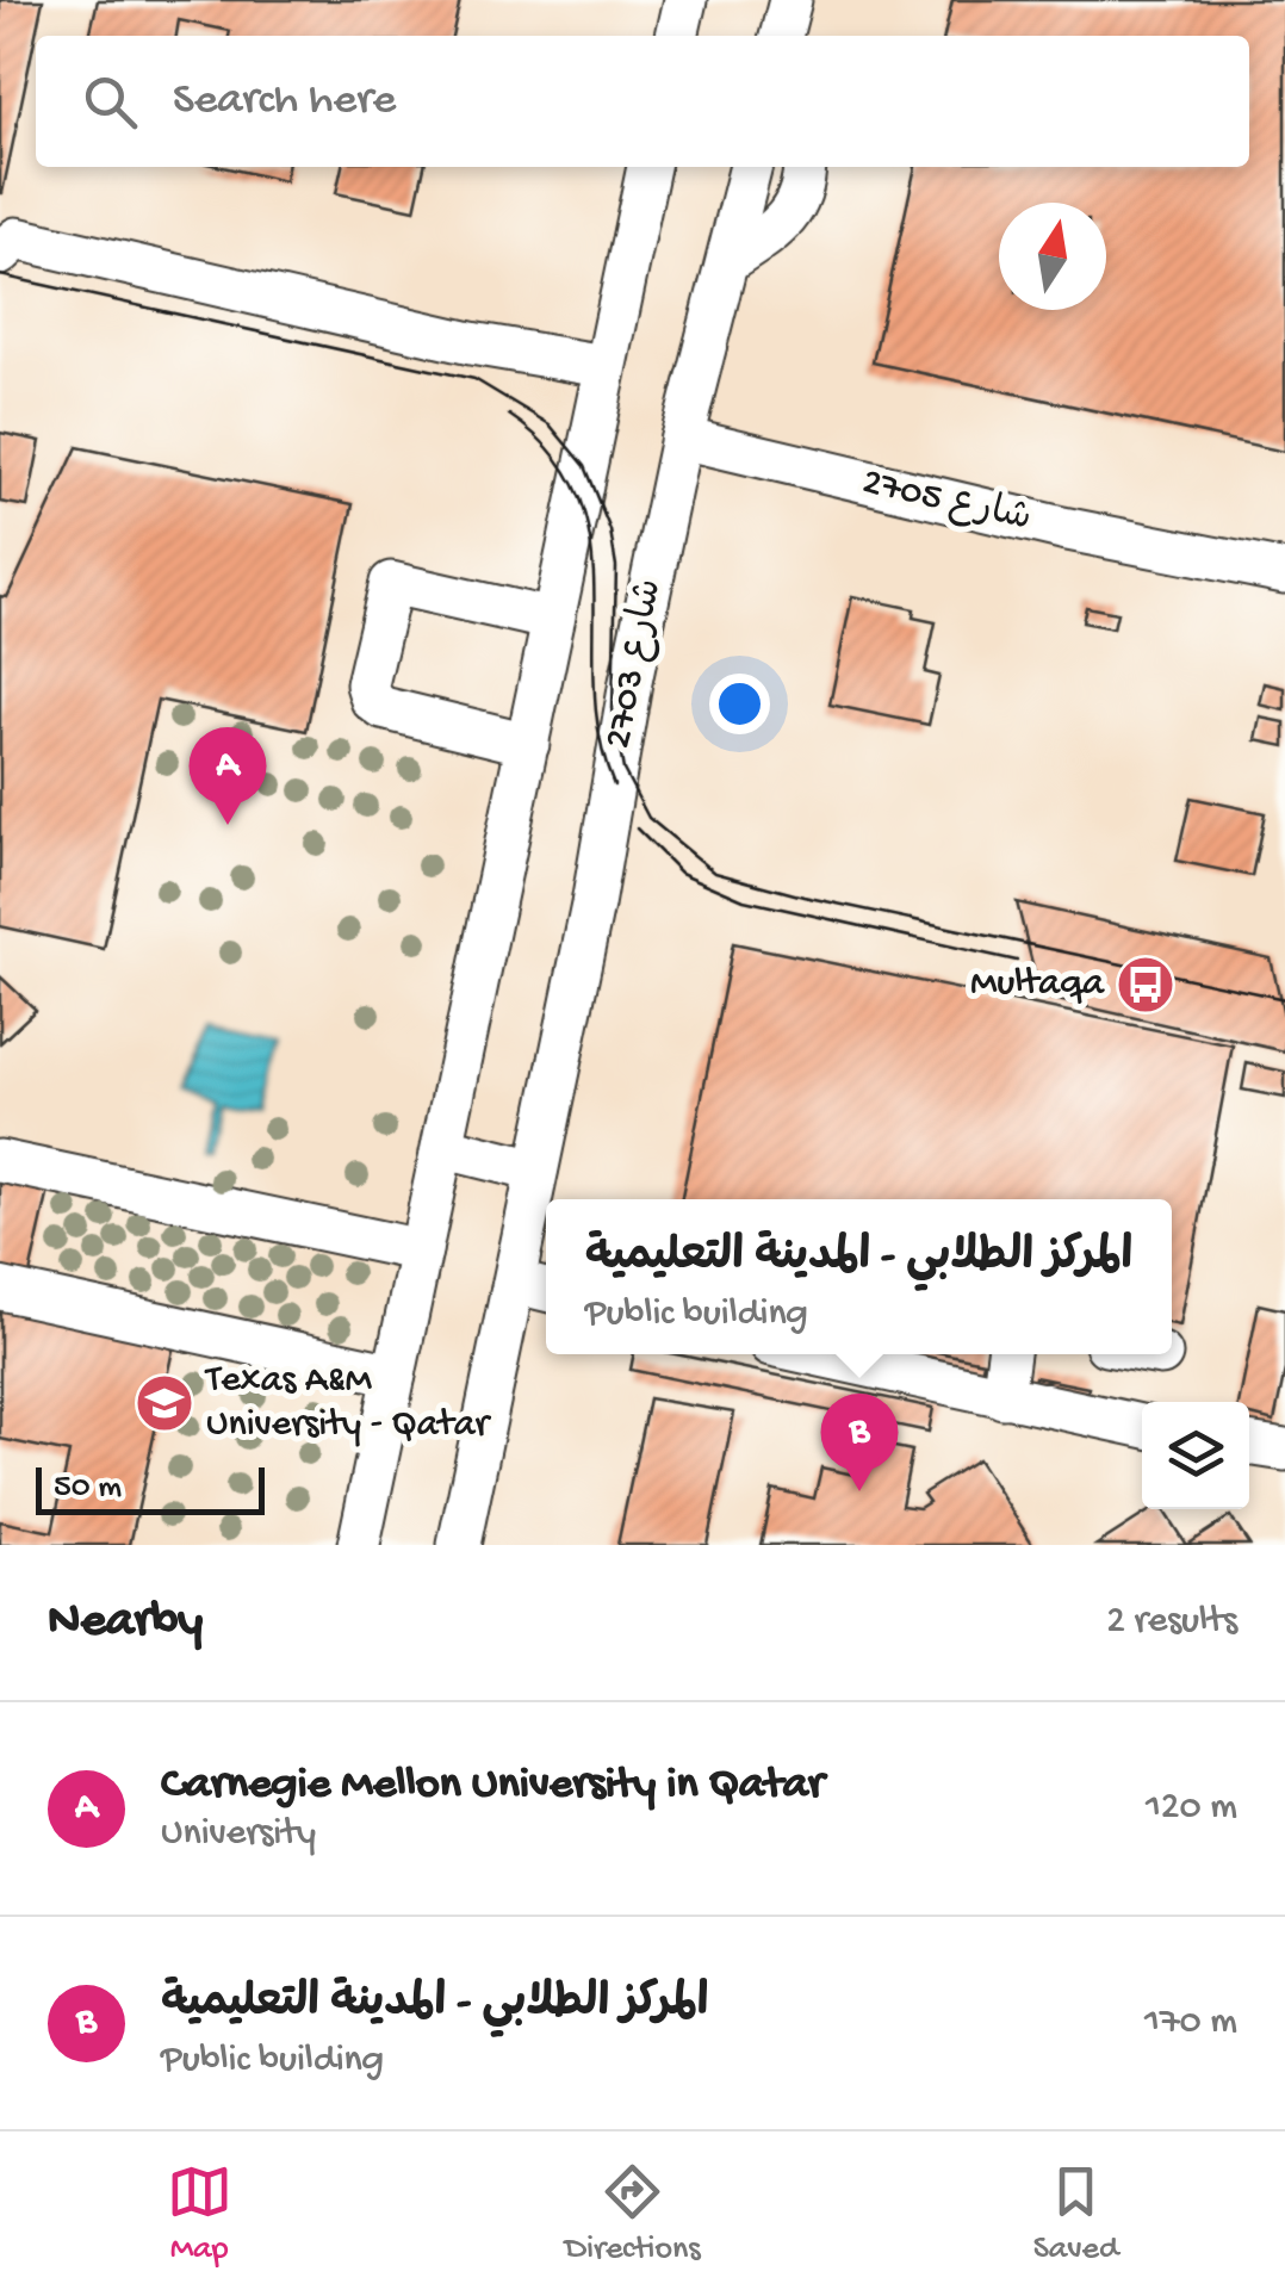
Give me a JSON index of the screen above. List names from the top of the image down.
{
  "streets": {
    "street": ["شارع 2705", "شارع 2703"]
  },
  "crossings": [
    ["شارع 2705", "شارع 2703"]
  ],
  "places": {
    "bus stop": ["Multaqa"],
    "school or university": ["Texas A&M University - Qatar"]
  },
  "scale_bar": "50 m",
  "north": "top",
  "page": {
    "search": "Search here",
    "pins": ["A", "B"],
    "popup": ["المركز الطلابي - المدينة التعليمية", "Public building"],
    "scale": "50 m",
    "heading": ["Nearby", "2 results"],
    "list": [
      {
        "mark": "A",
        "name": "Carnegie Mellon University in Qatar",
        "note": "University",
        "value": "120 m"
      },
      {
        "mark": "B",
        "name": "المركز الطلابي - المدينة التعليمية",
        "note": "Public building",
        "value": "170 m"
      }
    ],
    "nav": ["Map", "Directions", "Saved"]
  }
}
